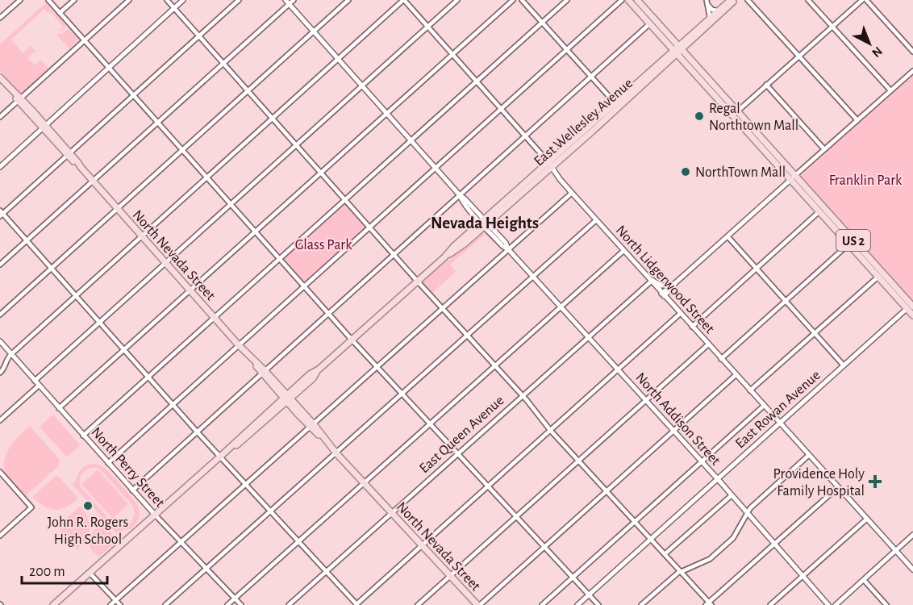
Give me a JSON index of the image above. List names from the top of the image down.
{
  "streets": {
    "main road": ["East Wellesley Avenue", "US 2", "North Nevada Street"],
    "street": [
      "North Lidgerwood Street",
      "East Rowan Avenue",
      "North Addison Street",
      "East Queen Avenue",
      "North Perry Street"
    ]
  },
  "crossings": [
    ["East Wellesley Avenue", "US 2"],
    ["East Wellesley Avenue", "North Nevada Street"],
    ["East Wellesley Avenue", "North Lidgerwood Street"],
    ["East Wellesley Avenue", "North Addison Street"],
    ["East Wellesley Avenue", "North Perry Street"],
    ["US 2", "East Rowan Avenue"],
    ["North Nevada Street", "East Queen Avenue"],
    ["North Lidgerwood Street", "East Rowan Avenue"],
    ["North Lidgerwood Street", "East Queen Avenue"],
    ["East Rowan Avenue", "North Addison Street"],
    ["North Addison Street", "East Queen Avenue"]
  ],
  "districts": ["Nevada Heights"],
  "parks": ["Franklin Park", "Glass Park"],
  "places": {
    "other": ["Regal Northtown Mall", "NorthTown Mall", "John R. Rogers High School"],
    "health": ["Providence Holy Family Hospital"]
  },
  "scale_bar": "200 m",
  "north": "bottom right"
}
